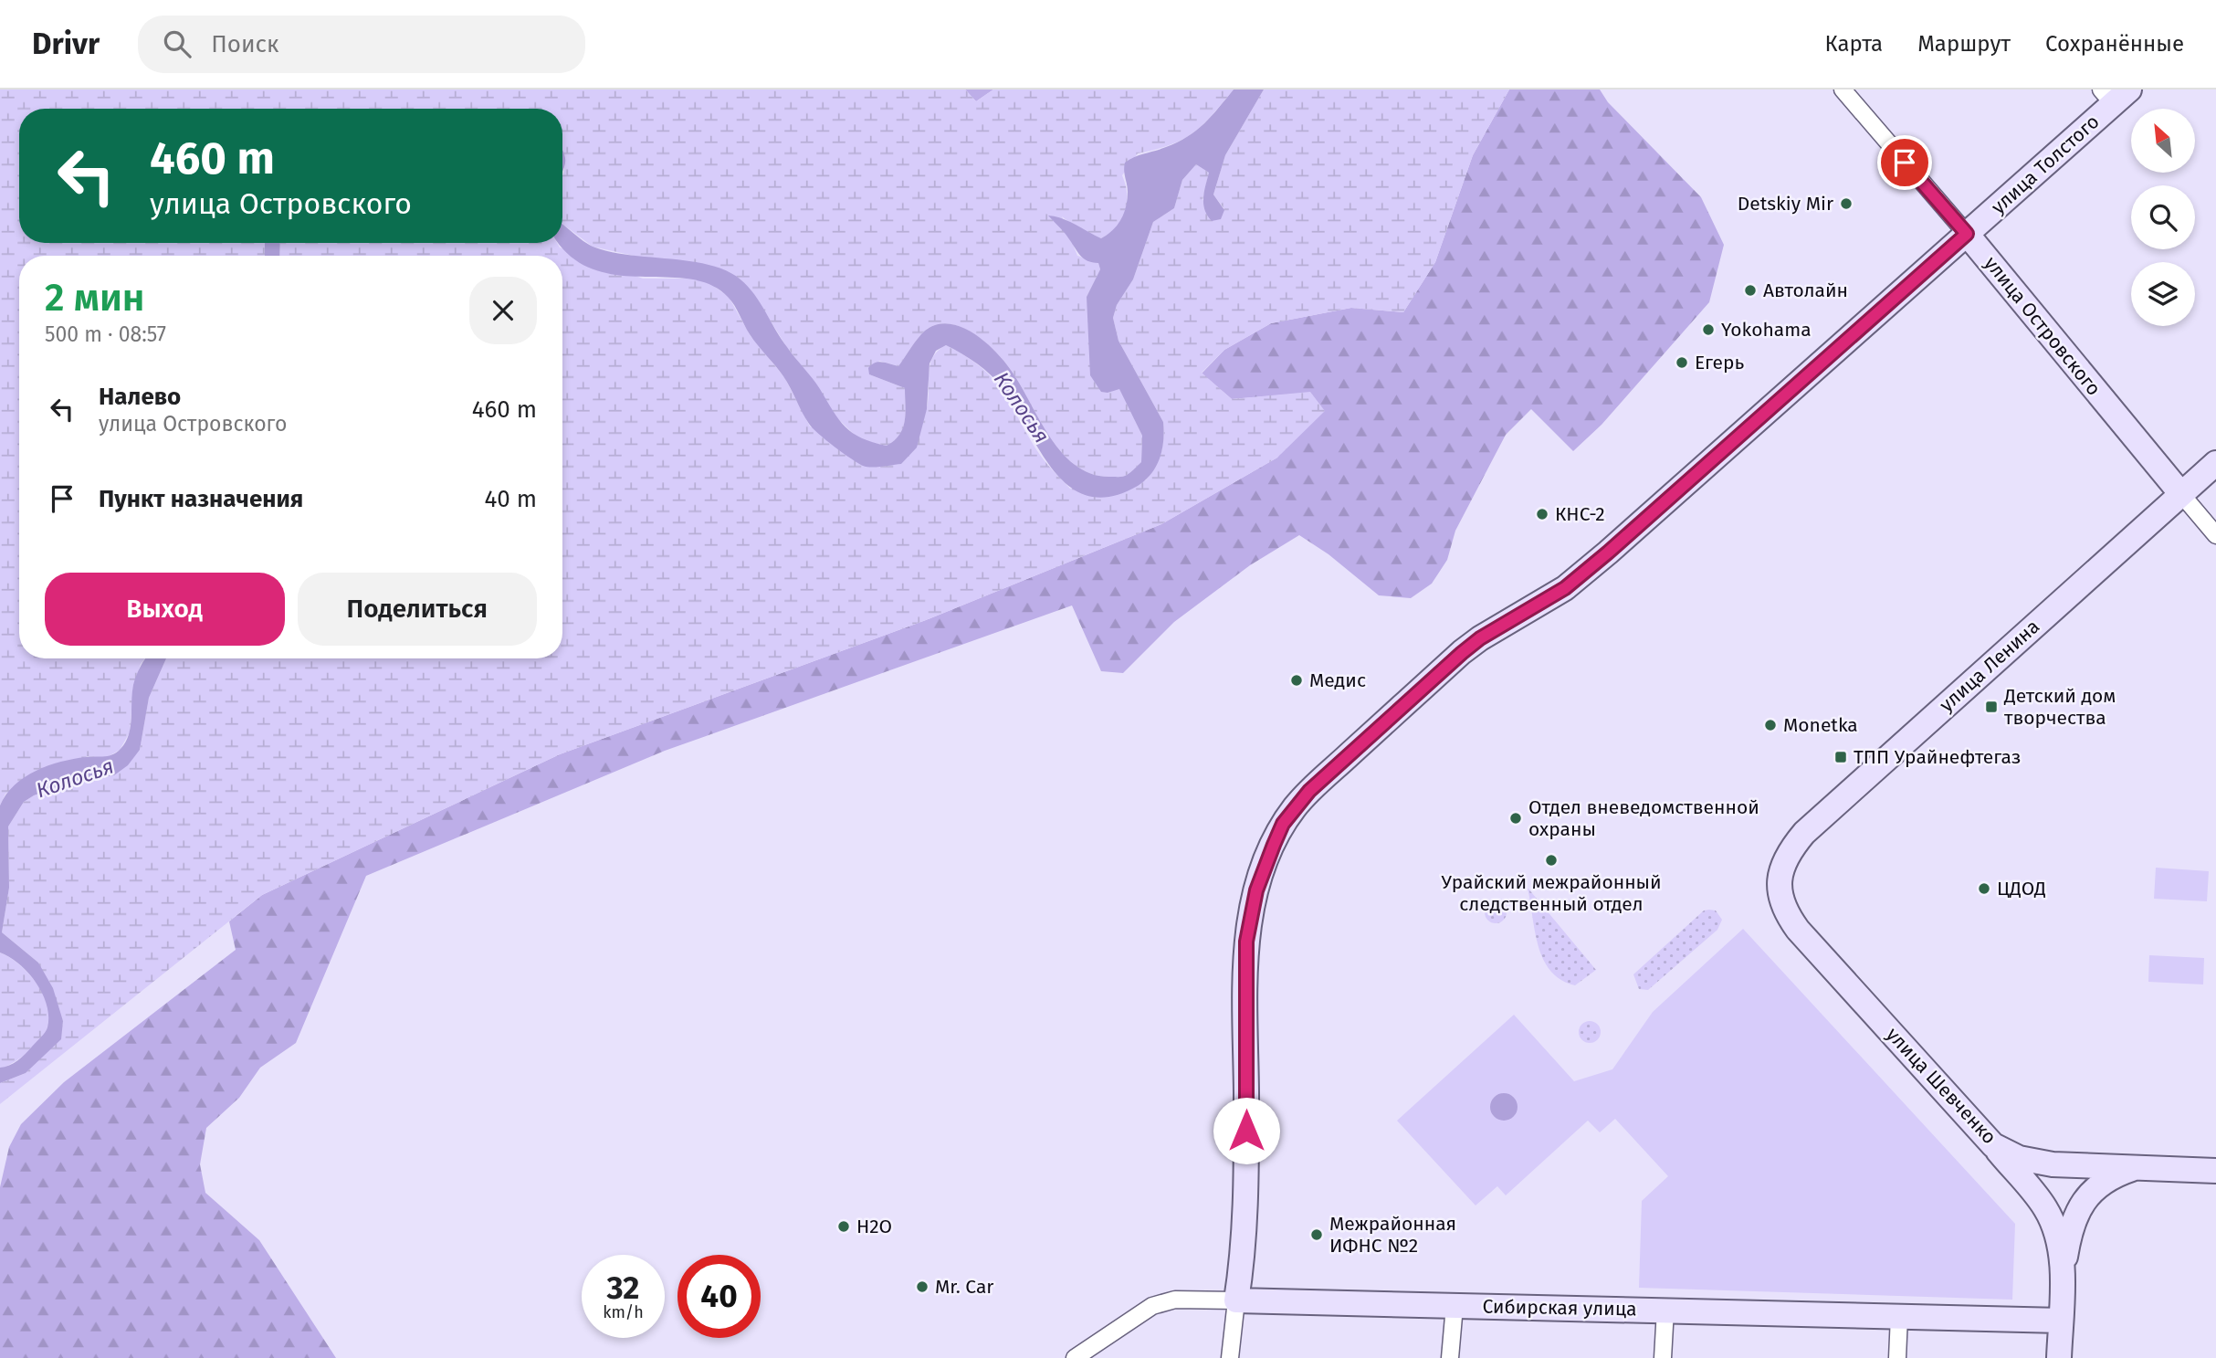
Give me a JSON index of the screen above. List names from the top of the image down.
{
  "streets": {
    "street": [
      "улица Толстого",
      "улица Островского",
      "улица Ленина",
      "улица Шевченко",
      "Сибирская улица"
    ]
  },
  "crossings": [
    ["улица Толстого", "улица Островского"],
    ["улица Толстого", "Сибирская улица"],
    ["улица Островского", "улица Ленина"],
    ["улица Ленина", "улица Шевченко"]
  ],
  "water": ["Колосья"],
  "places": {
    "other": [
      "Detskiy Mir",
      "Автолайн",
      "Yokohama",
      "Егерь",
      "КНС-2",
      "Медис",
      "Monetka",
      "Отдел вневедомственной охраны",
      "Урайский межрайонный следственный отдел",
      "ЦДОД",
      "Н2О",
      "Межрайонная ИФНС №2",
      "Mr. Car"
    ],
    "transit": ["Детский дом творчества", "ТПП Урайнефтегаз"]
  },
  "north": "top left",
  "page": {
    "header": "Drivr",
    "search": "Поиск",
    "nav": ["Карта", "Маршрут", "Сохранённые"],
    "turn": ["460 m", "улица Островского"],
    "heading": ["2 мин", "500 m · 08:57"],
    "list": [
      {
        "name": "Налево",
        "note": "улица Островского",
        "value": "460 m"
      },
      {
        "name": "Пункт назначения",
        "value": "40 m"
      }
    ],
    "buttons": ["Выход", "Поделиться"],
    "speed": "32 km/h",
    "limit": "40"
  }
}
